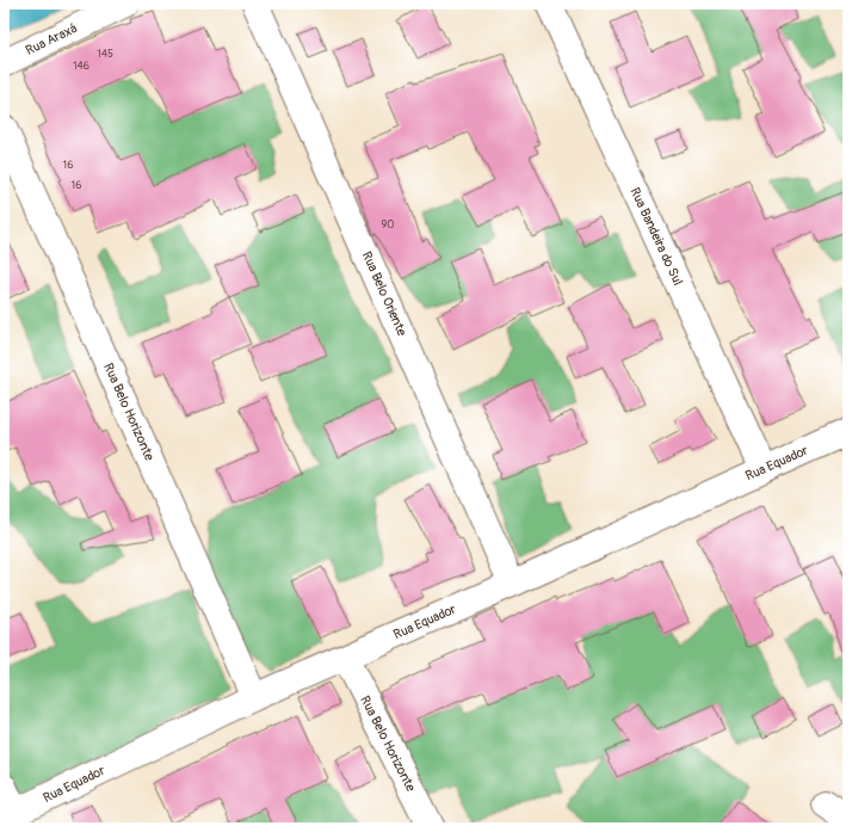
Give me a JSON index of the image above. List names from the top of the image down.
{
  "streets": {
    "street": [
      "Rua Araxá",
      "Rua Bandeira do Sul",
      "Rua Belo Oriente",
      "Rua Belo Horizonte",
      "Rua Equador"
    ]
  },
  "crossings": [
    ["Rua Bandeira do Sul", "Rua Equador"],
    ["Rua Belo Oriente", "Rua Equador"],
    ["Rua Belo Horizonte", "Rua Equador"]
  ],
  "house_numbers": [
    "145",
    "146",
    "16",
    "16",
    "90"
  ]
}
